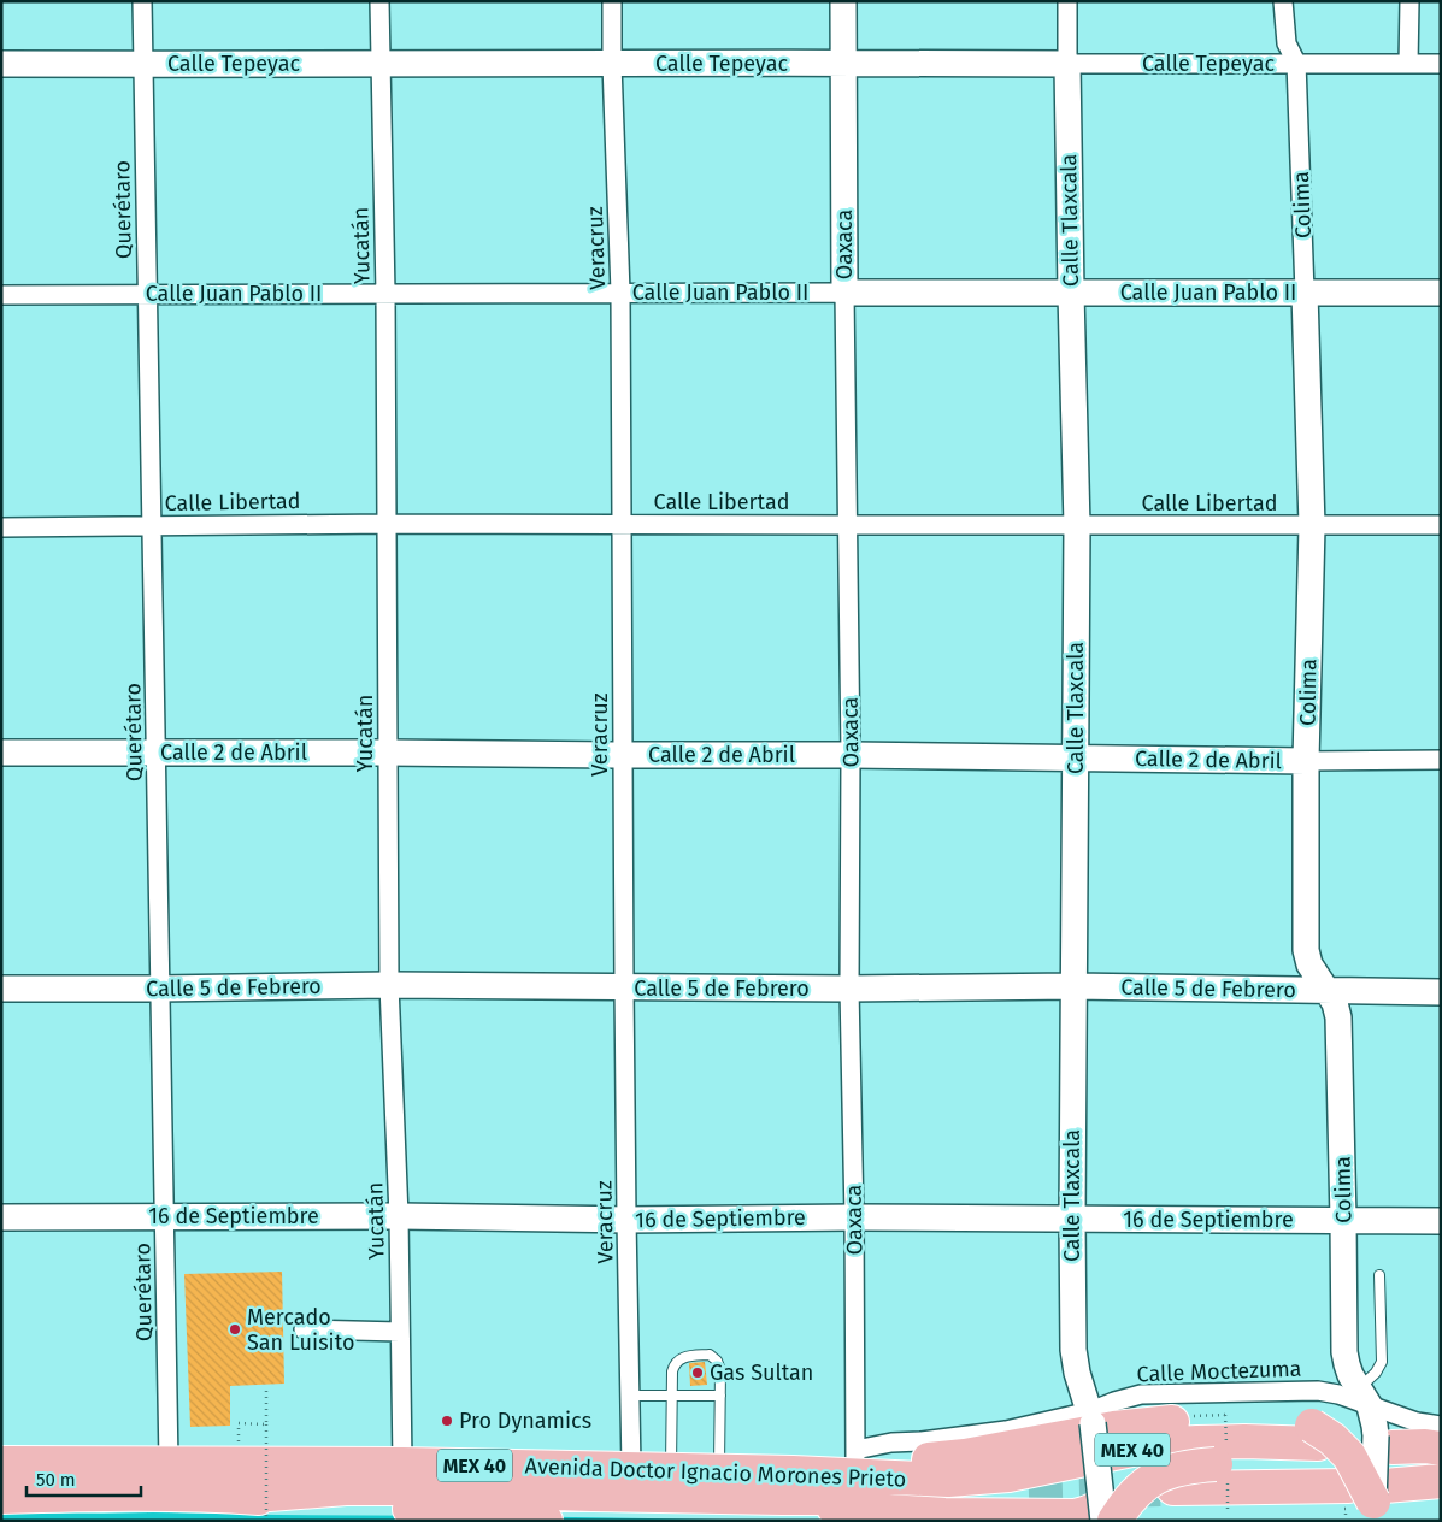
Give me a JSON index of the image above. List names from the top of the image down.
{
  "streets": {
    "highway": ["MEX 40", "Avenida Doctor Ignacio Morones Prieto"],
    "street": [
      "Calle Tepeyac",
      "Colima",
      "Querétaro",
      "Calle Tlaxcala",
      "Oaxaca",
      "Yucatán",
      "Veracruz",
      "Calle Juan Pablo II",
      "Calle Libertad",
      "Calle 2 de Abril",
      "Calle 5 de Febrero",
      "16 de Septiembre",
      "Calle Moctezuma"
    ]
  },
  "crossings": [
    ["Calle Tepeyac", "Colima"],
    ["Calle Tepeyac", "Querétaro"],
    ["Calle Tepeyac", "Calle Tlaxcala"],
    ["Calle Tepeyac", "Oaxaca"],
    ["Calle Tepeyac", "Yucatán"],
    ["Calle Tepeyac", "Veracruz"],
    ["Colima", "Calle Juan Pablo II"],
    ["Colima", "Calle Libertad"],
    ["Colima", "Calle 2 de Abril"],
    ["Colima", "Calle 5 de Febrero"],
    ["Colima", "16 de Septiembre"],
    ["Colima", "Calle Moctezuma"],
    ["Colima", "MEX 40"],
    ["Colima", "Avenida Doctor Ignacio Morones Prieto"],
    ["Querétaro", "Calle Juan Pablo II"],
    ["Querétaro", "Calle Libertad"],
    ["Querétaro", "Calle 2 de Abril"],
    ["Querétaro", "Calle 5 de Febrero"],
    ["Querétaro", "16 de Septiembre"],
    ["Querétaro", "Avenida Doctor Ignacio Morones Prieto"],
    ["Calle Tlaxcala", "Calle Juan Pablo II"],
    ["Calle Tlaxcala", "Calle Libertad"],
    ["Calle Tlaxcala", "Calle 2 de Abril"],
    ["Calle Tlaxcala", "Calle 5 de Febrero"],
    ["Calle Tlaxcala", "16 de Septiembre"],
    ["Calle Tlaxcala", "Calle Moctezuma"],
    ["Oaxaca", "Calle Juan Pablo II"],
    ["Oaxaca", "Calle Libertad"],
    ["Oaxaca", "Calle 2 de Abril"],
    ["Oaxaca", "Calle 5 de Febrero"],
    ["Oaxaca", "16 de Septiembre"],
    ["Oaxaca", "Calle Moctezuma"],
    ["Yucatán", "Calle Juan Pablo II"],
    ["Yucatán", "Calle Libertad"],
    ["Yucatán", "Calle 2 de Abril"],
    ["Yucatán", "Calle 5 de Febrero"],
    ["Yucatán", "16 de Septiembre"],
    ["Yucatán", "MEX 40"],
    ["Yucatán", "Avenida Doctor Ignacio Morones Prieto"],
    ["Veracruz", "Calle Juan Pablo II"],
    ["Veracruz", "Calle Libertad"],
    ["Veracruz", "Calle 2 de Abril"],
    ["Veracruz", "Calle 5 de Febrero"],
    ["Veracruz", "16 de Septiembre"],
    ["Veracruz", "Avenida Doctor Ignacio Morones Prieto"],
    ["MEX 40", "Avenida Doctor Ignacio Morones Prieto"]
  ],
  "places": ["Mercado San Luisito", "Gas Sultan", "Pro Dynamics"],
  "scale_bar": "50 m"
}
